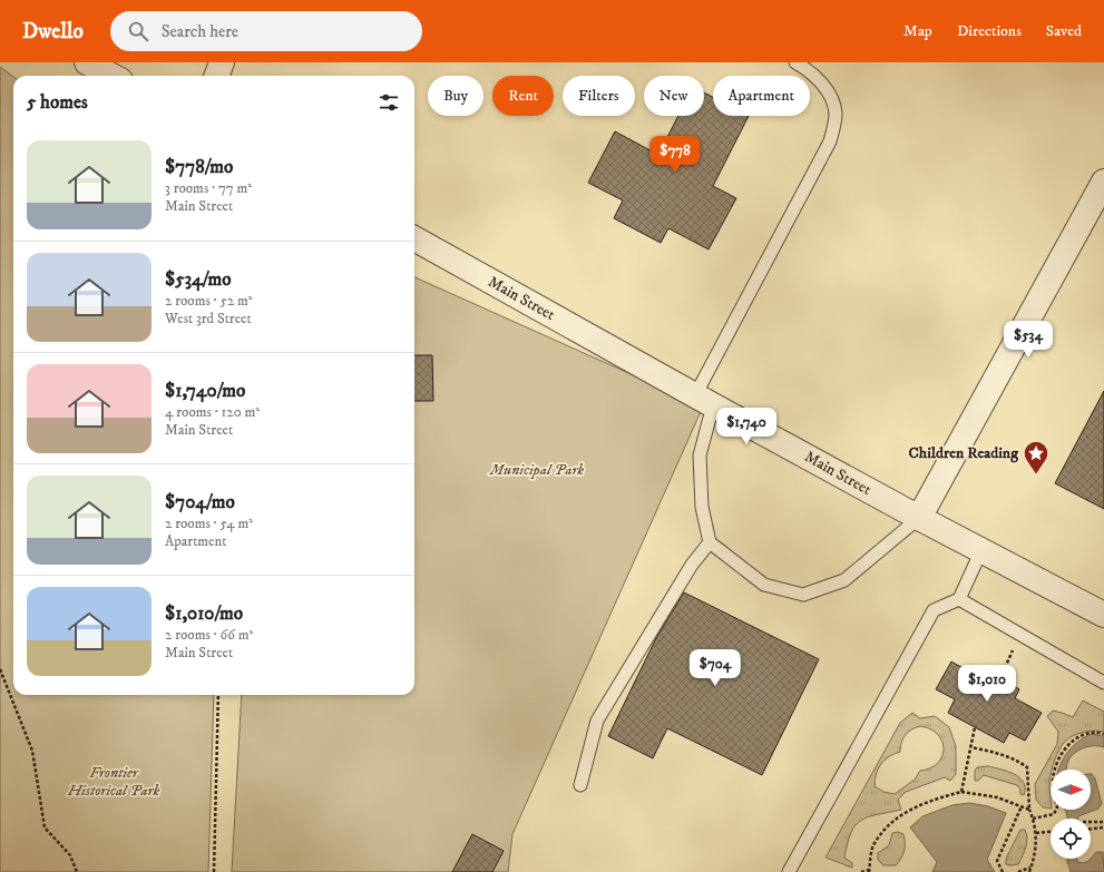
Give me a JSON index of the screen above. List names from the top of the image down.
{
  "streets": {
    "street": ["Main Street"]
  },
  "parks": ["Municipal Park", "Frontier Historical Park"],
  "places": {
    "place": ["Children Reading"]
  },
  "north": "right",
  "page": {
    "header": "Dwello",
    "search": "Search here",
    "nav": ["Map", "Directions", "Saved"],
    "chip": [
      "Buy",
      "Rent",
      "Filters",
      "New",
      "Apartment"
    ],
    "heading": "5 homes",
    "list": [
      {
        "name": "$778/mo",
        "note": "3 rooms · 77 m² · Main Street"
      },
      {
        "name": "$534/mo",
        "note": "2 rooms · 52 m² · West 3rd Street"
      },
      {
        "name": "$1,740/mo",
        "note": "4 rooms · 120 m² · Main Street"
      },
      {
        "name": "$704/mo",
        "note": "2 rooms · 54 m² · Apartment"
      },
      {
        "name": "$1,010/mo",
        "note": "2 rooms · 66 m² · Main Street"
      }
    ],
    "price": [
      "$778",
      "$534",
      "$1,740",
      "$704",
      "$1,010"
    ]
  }
}
